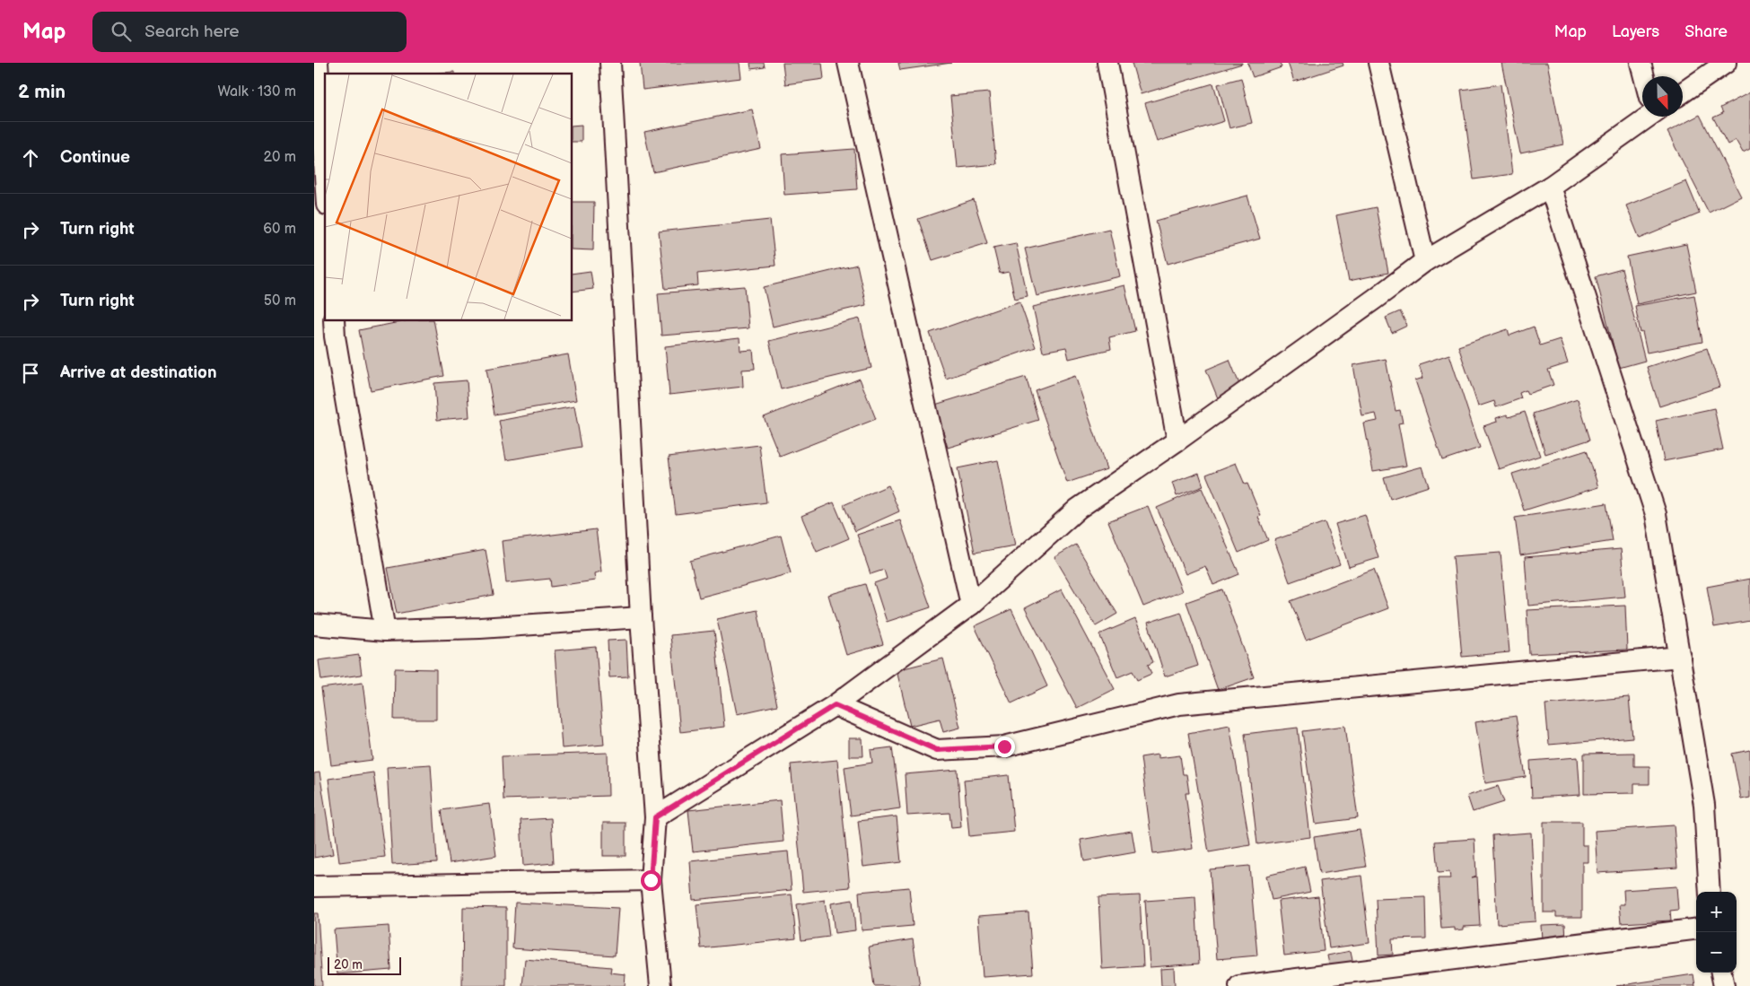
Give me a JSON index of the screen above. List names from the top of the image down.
{
  "scale_bar": "20 m",
  "north": "bottom",
  "page": {
    "header": "Map",
    "search": "Search here",
    "nav": ["Map", "Layers", "Share"],
    "heading": ["2 min", "Walk · 130 m"],
    "list": [
      ["Continue", "20 m"],
      ["Turn right", "60 m"],
      ["Turn right", "50 m"],
      "Arrive at destination"
    ],
    "map_buttons": ["+", "−"],
    "scale": "20 m"
  }
}
